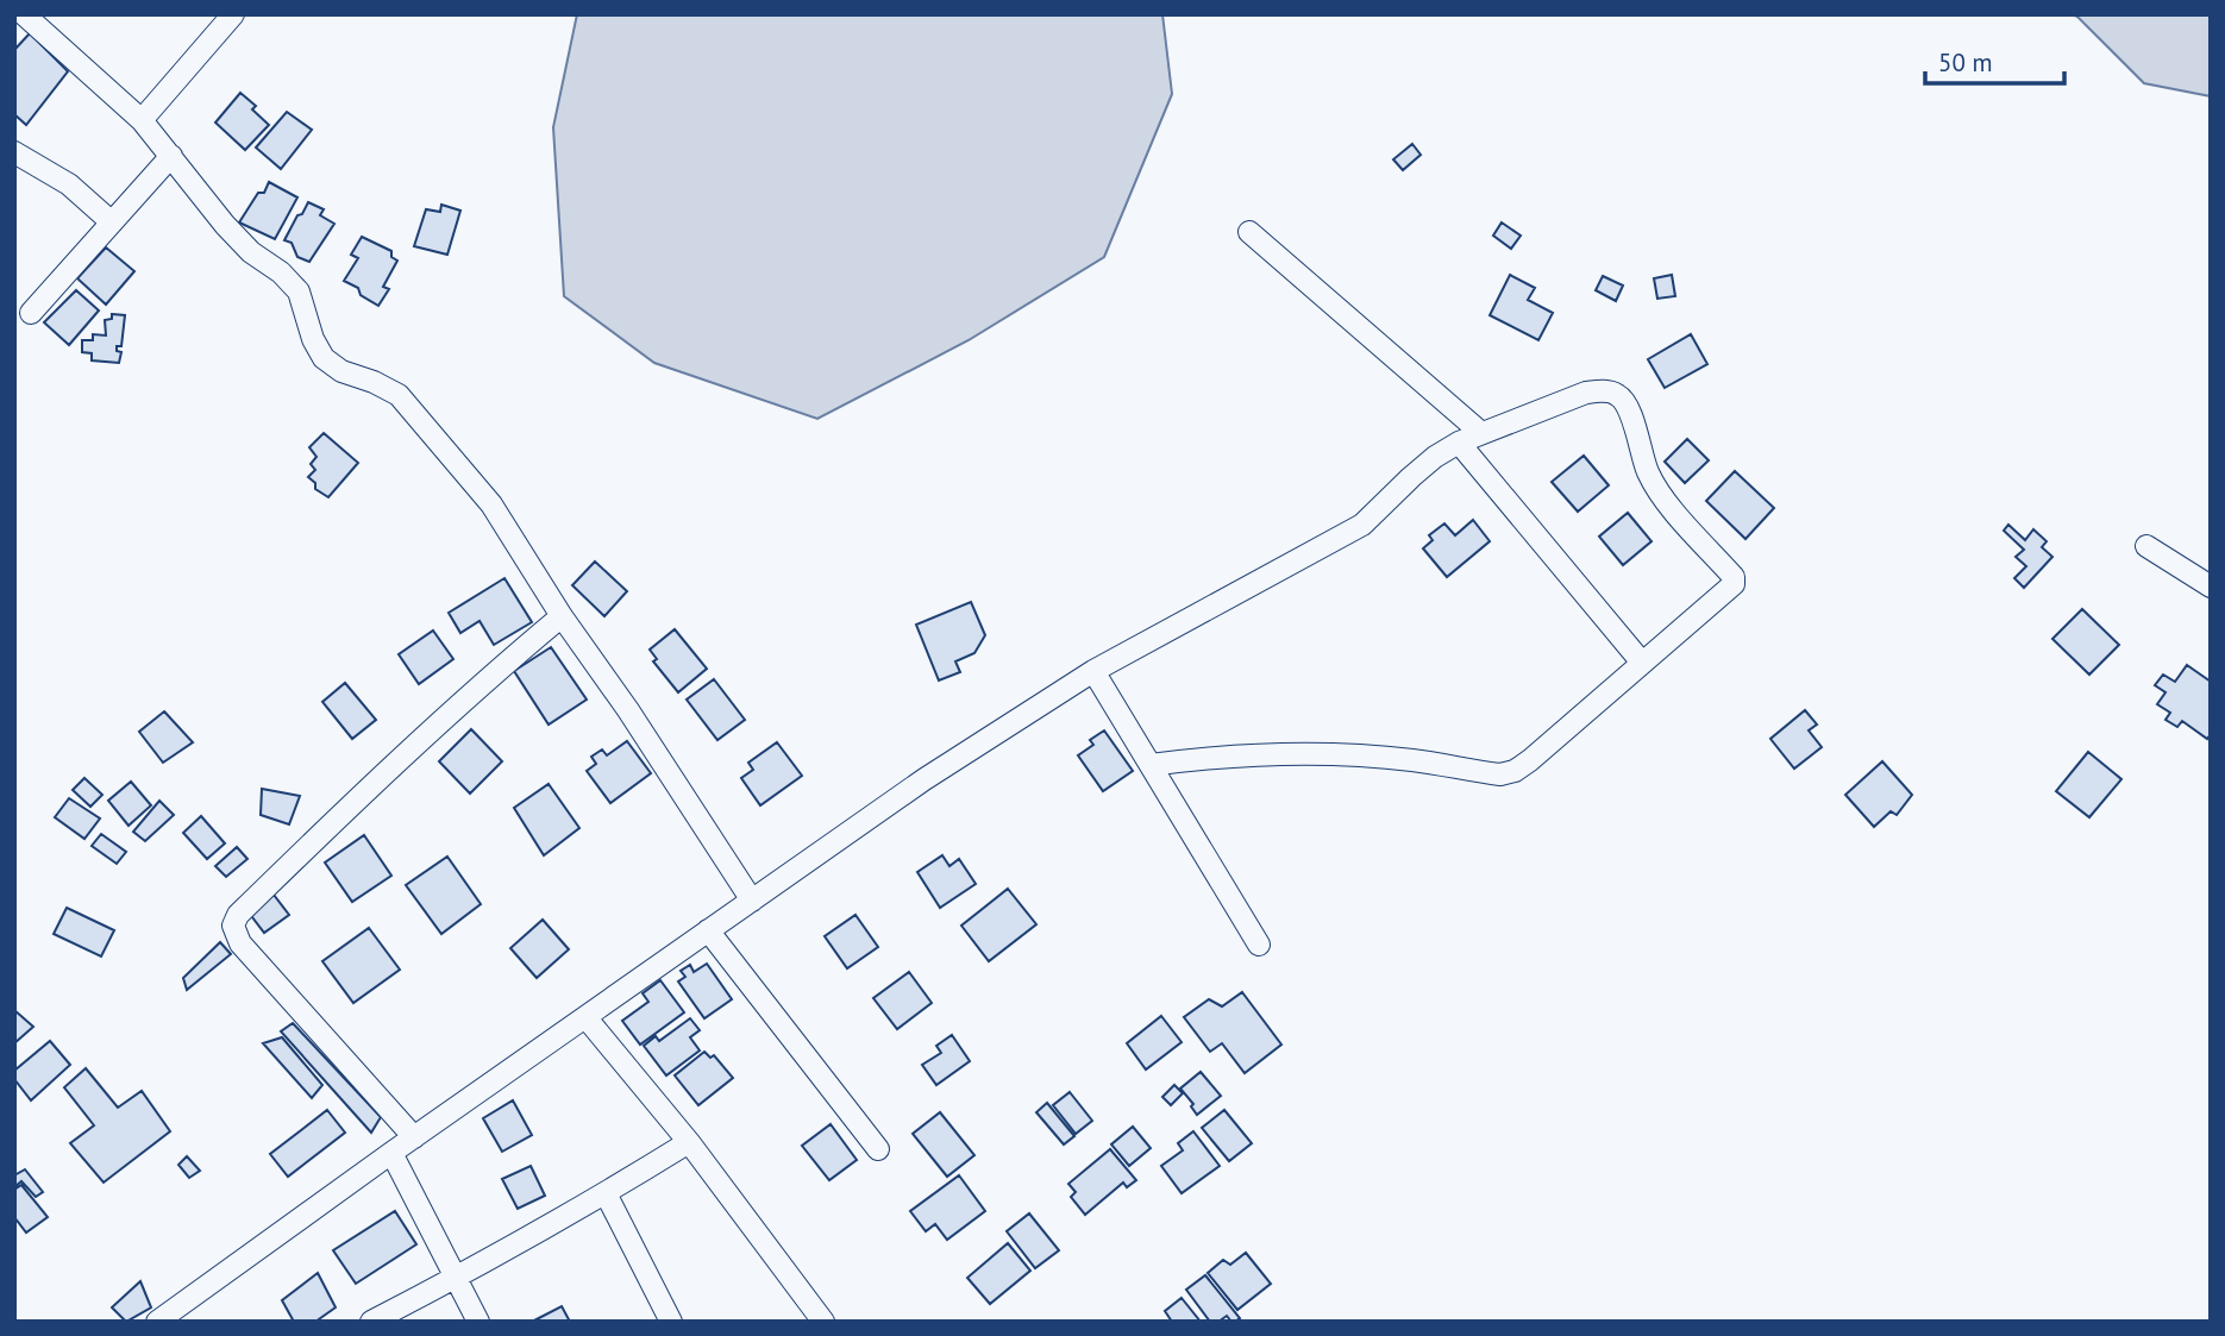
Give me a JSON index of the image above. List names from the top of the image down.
{
  "scale_bar": "50 m"
}
